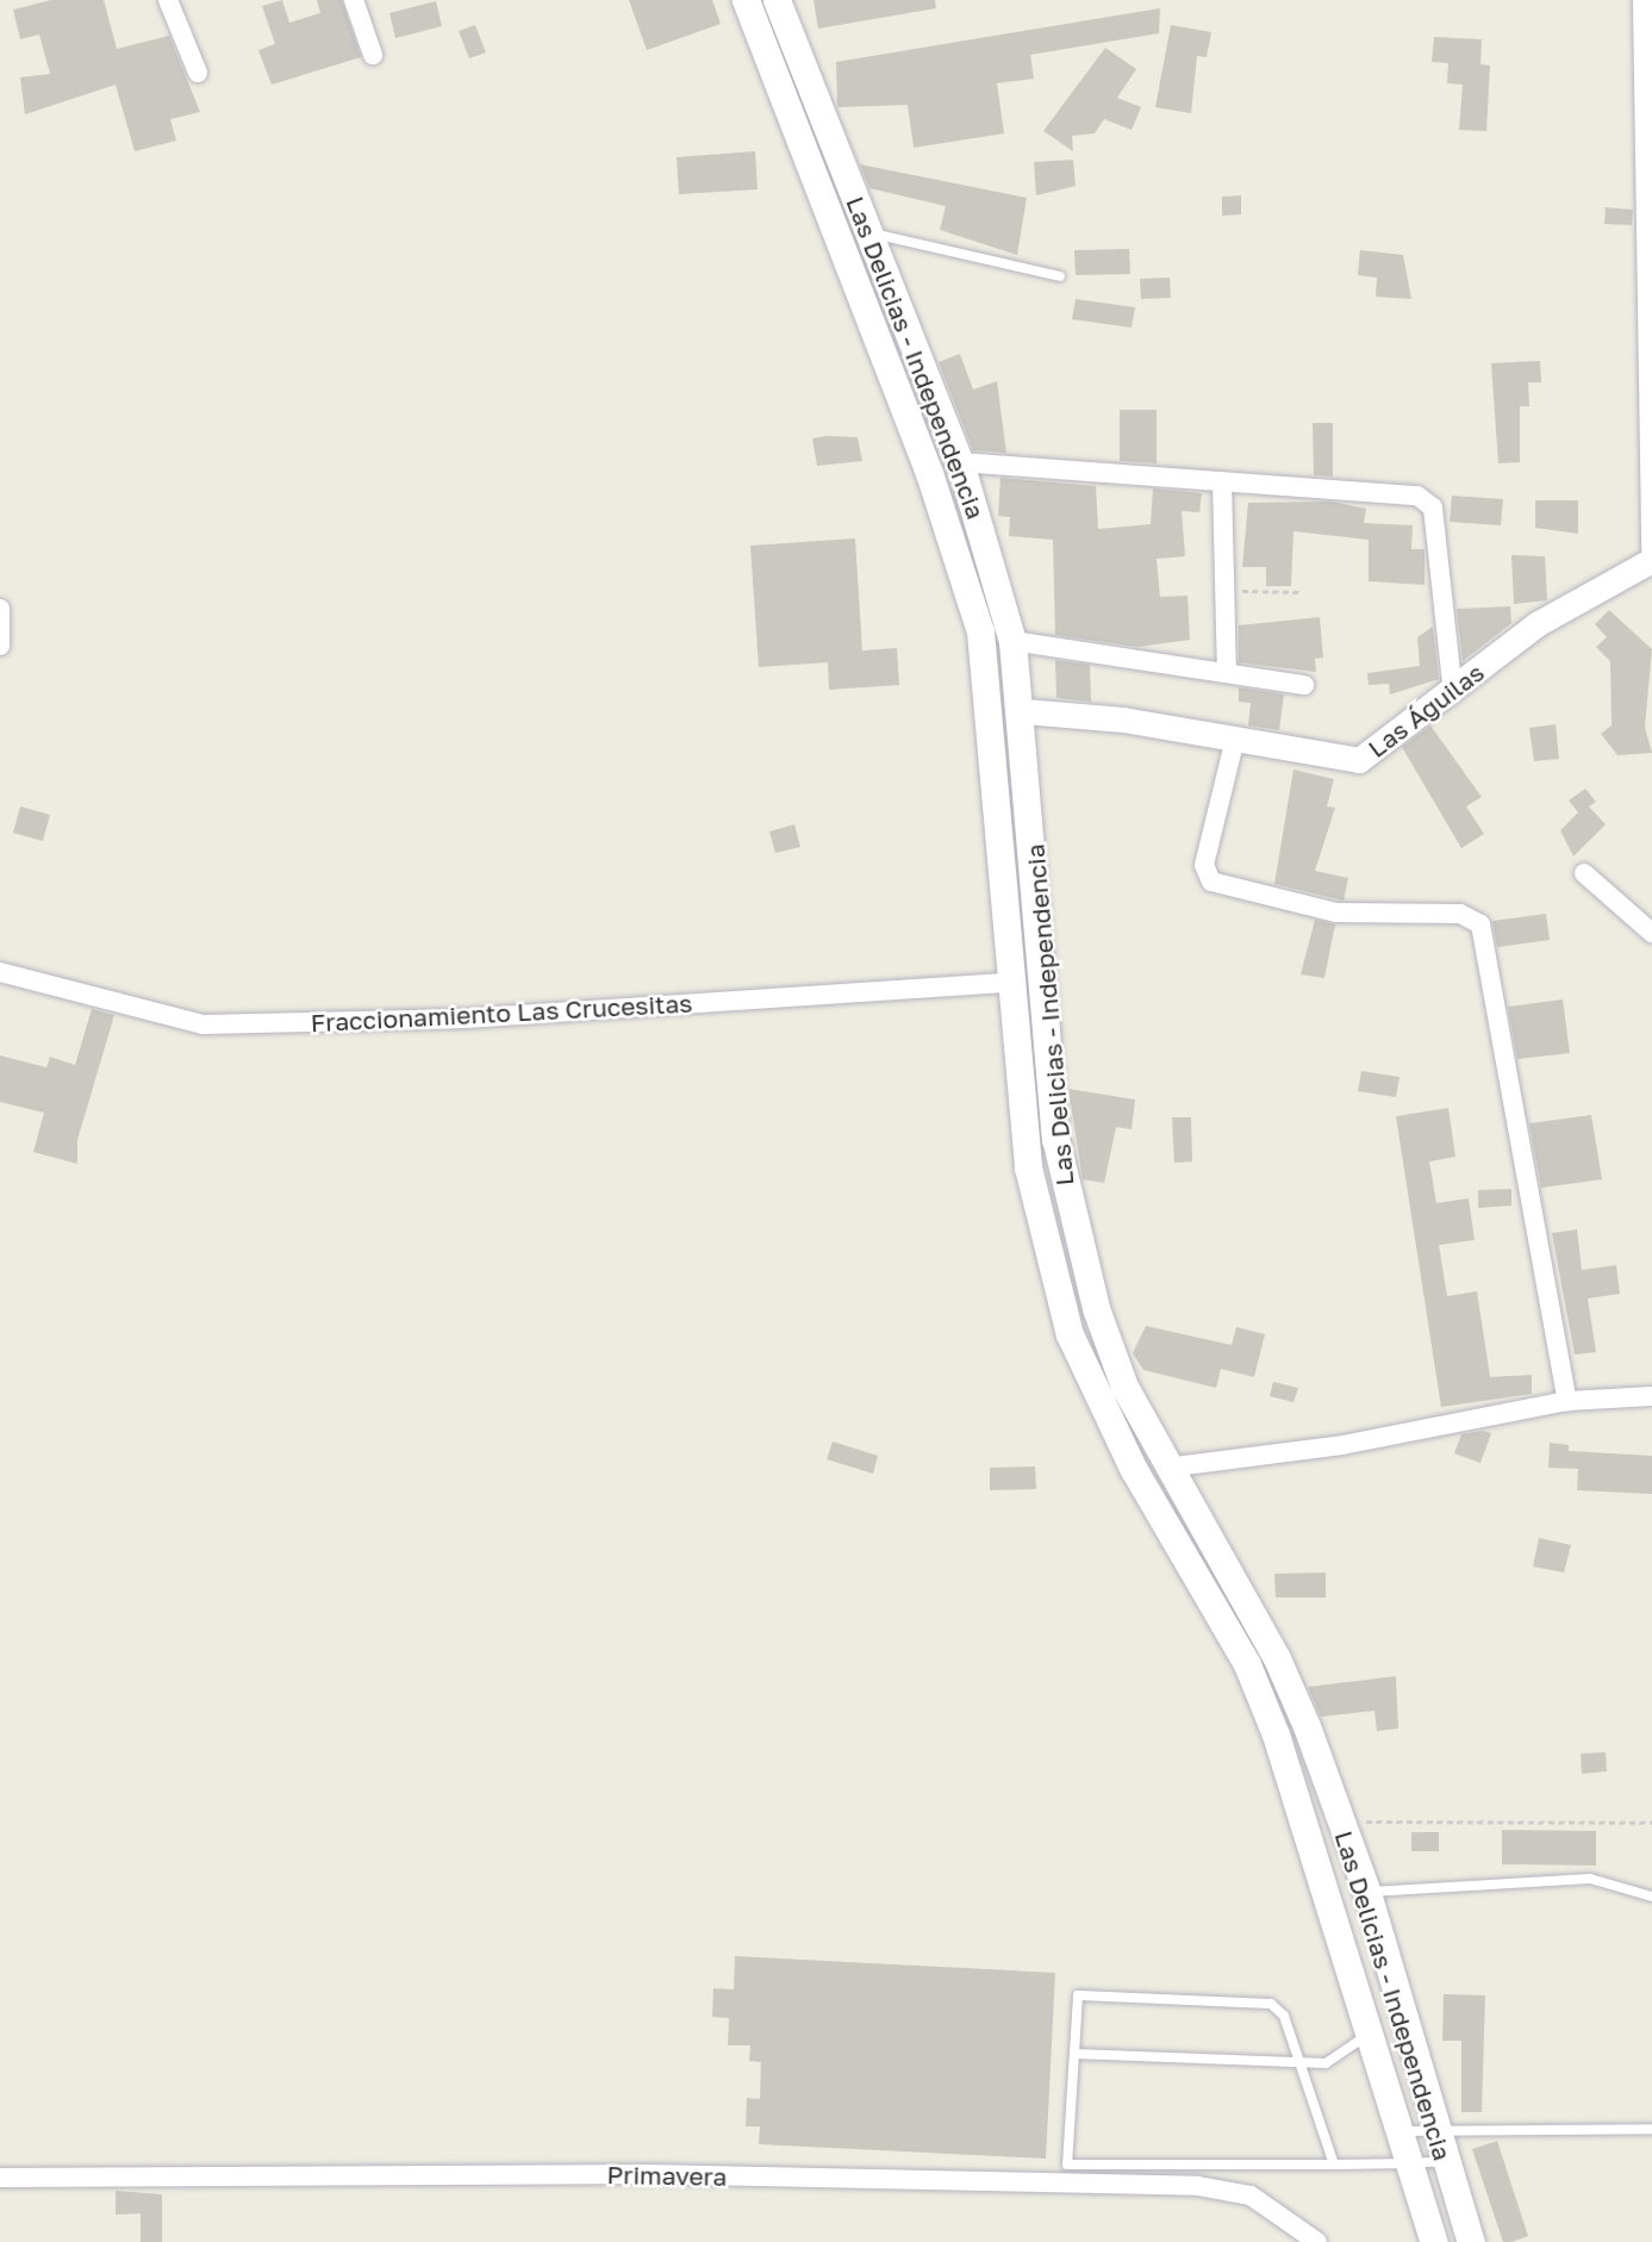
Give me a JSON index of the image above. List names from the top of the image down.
{
  "streets": {
    "main road": ["Las Delicias - Independencia"],
    "street": ["Las Águilas", "Fraccionamiento Las Crucesitas", "Primavera"]
  },
  "crossings": [
    ["Las Delicias - Independencia", "Las Águilas"],
    ["Las Delicias - Independencia", "Fraccionamiento Las Crucesitas"]
  ]
}
